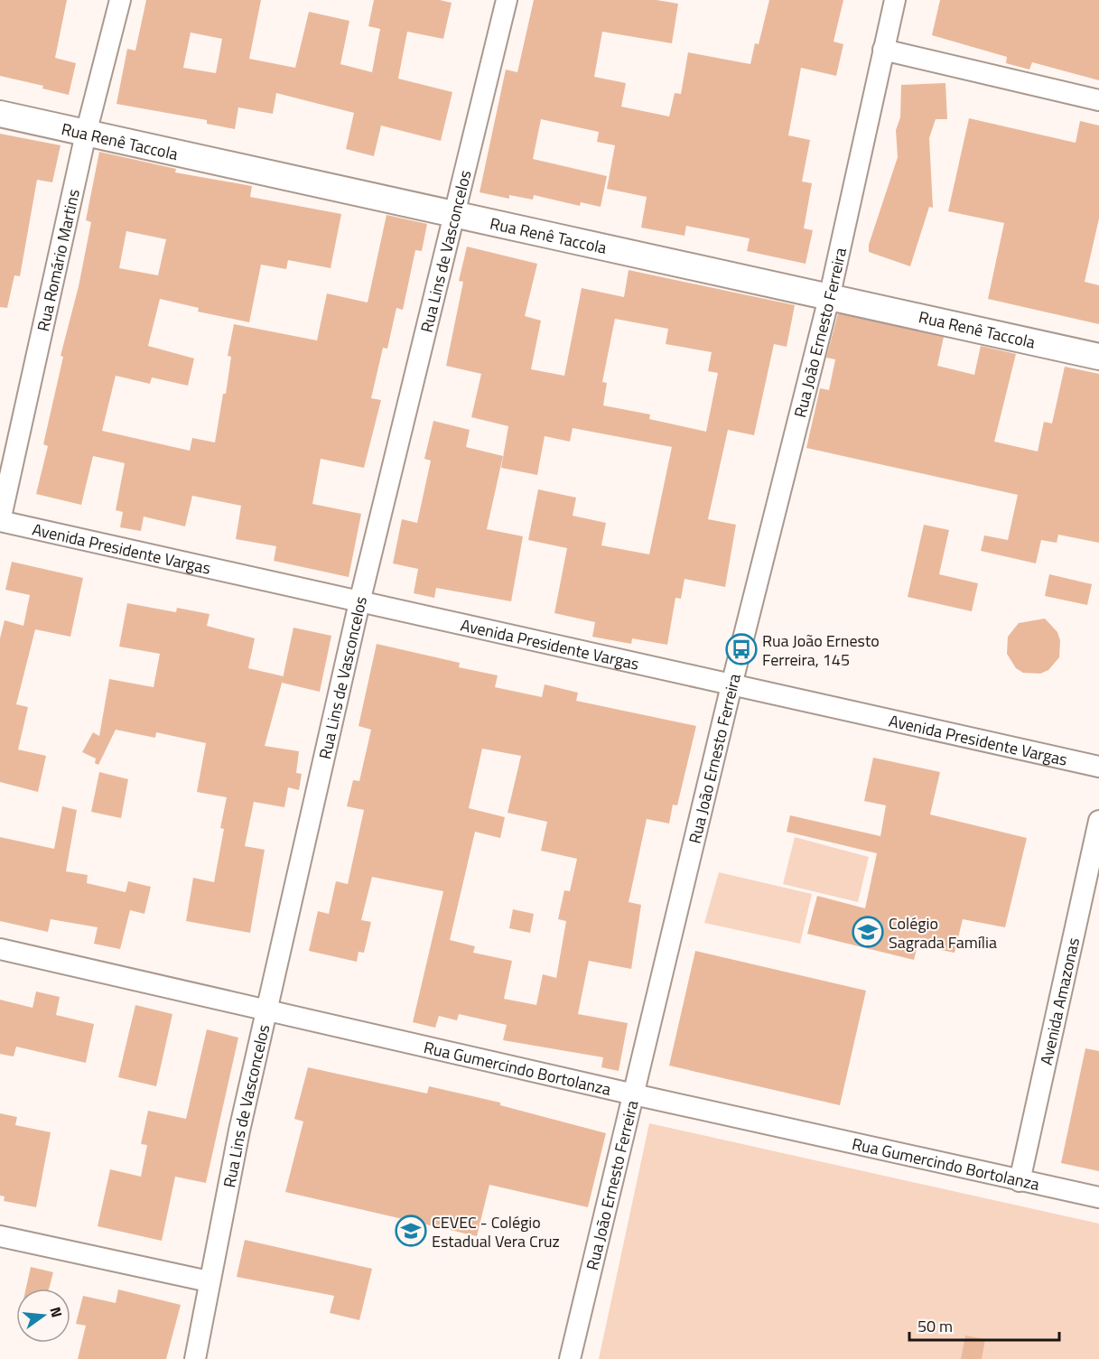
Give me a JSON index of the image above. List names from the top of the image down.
{
  "streets": {
    "main road": ["Rua Renê Taccola"],
    "street": [
      "Rua Lins de Vasconcelos",
      "Rua Romário Martins",
      "Rua João Ernesto Ferreira",
      "Avenida Presidente Vargas",
      "Avenida Amazonas",
      "Rua Gumercindo Bortolanza"
    ]
  },
  "crossings": [
    ["Rua Renê Taccola", "Rua Lins de Vasconcelos"],
    ["Rua Renê Taccola", "Rua Romário Martins"],
    ["Rua Renê Taccola", "Rua João Ernesto Ferreira"],
    ["Rua Lins de Vasconcelos", "Avenida Presidente Vargas"],
    ["Rua Lins de Vasconcelos", "Rua Gumercindo Bortolanza"],
    ["Rua Romário Martins", "Avenida Presidente Vargas"],
    ["Rua João Ernesto Ferreira", "Avenida Presidente Vargas"],
    ["Rua João Ernesto Ferreira", "Rua Gumercindo Bortolanza"],
    ["Avenida Amazonas", "Rua Gumercindo Bortolanza"]
  ],
  "places": {
    "bus stop": ["Rua João Ernesto Ferreira, 145"],
    "school or university": ["Colégio Sagrada Família", "CEVEC - Colégio Estadual Vera Cruz"]
  },
  "scale_bar": "50 m",
  "north": "right"
}
